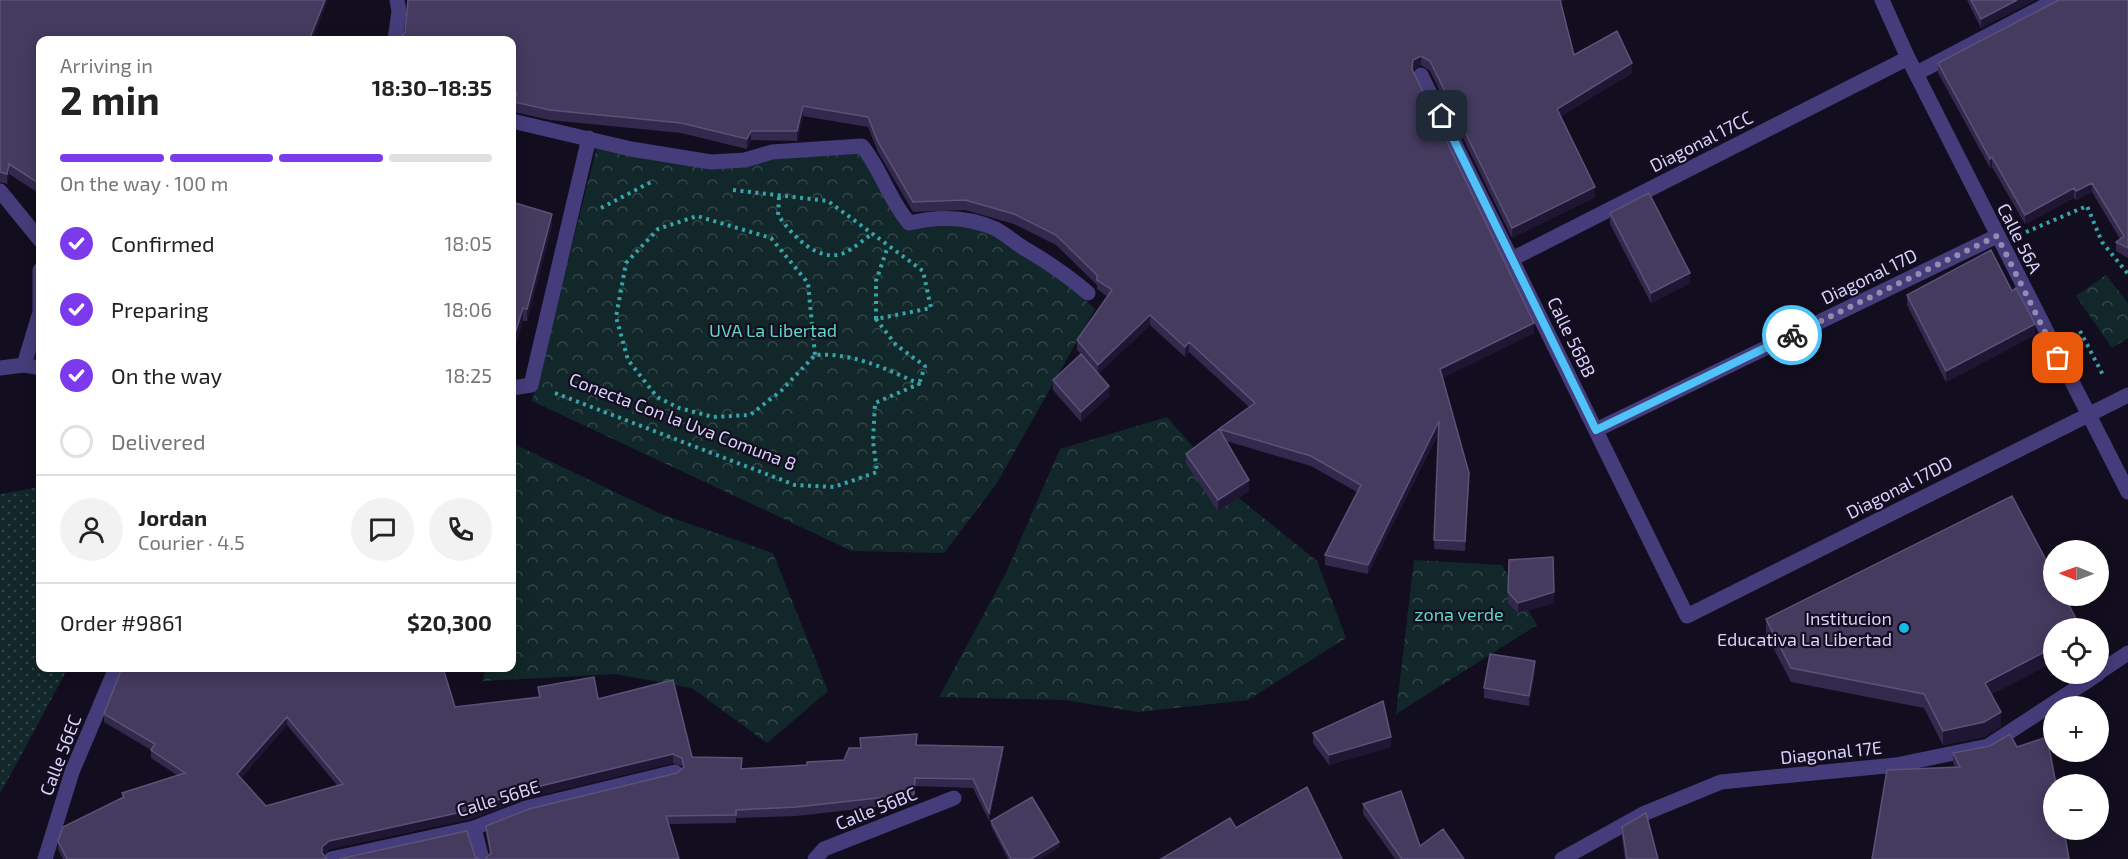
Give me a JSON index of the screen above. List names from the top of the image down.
{
  "streets": {
    "street": [
      "Diagonal 17CC",
      "Calle 56A",
      "Diagonal 17D",
      "Calle 56BB",
      "Diagonal 17DD",
      "Diagonal 17E",
      "Calle 56EC",
      "Calle 56BE",
      "Calle 56BC"
    ],
    "path": ["Conecta Con la Uva Comuna 8"]
  },
  "crossings": [
    ["Diagonal 17CC", "Calle 56A"],
    ["Diagonal 17CC", "Calle 56BB"],
    ["Calle 56A", "Diagonal 17D"],
    ["Calle 56A", "Diagonal 17DD"],
    ["Diagonal 17D", "Calle 56BB"],
    ["Calle 56BB", "Diagonal 17DD"]
  ],
  "parks": ["UVA La Libertad", "zona verde"],
  "places": ["Institucion Educativa La Libertad"],
  "north": "left",
  "page": {
    "heading": ["2 min", "Arriving in", "18:30–18:35"],
    "panel": [
      "Jordan",
      "Courier · 4.5",
      "Order #9861",
      "$20,300"
    ],
    "bar": "On the way · 100 m",
    "list": [
      ["Confirmed", "18:05"],
      ["Preparing", "18:06"],
      ["On the way", "18:25"],
      "Delivered"
    ],
    "map_buttons": ["+", "−"]
  }
}
